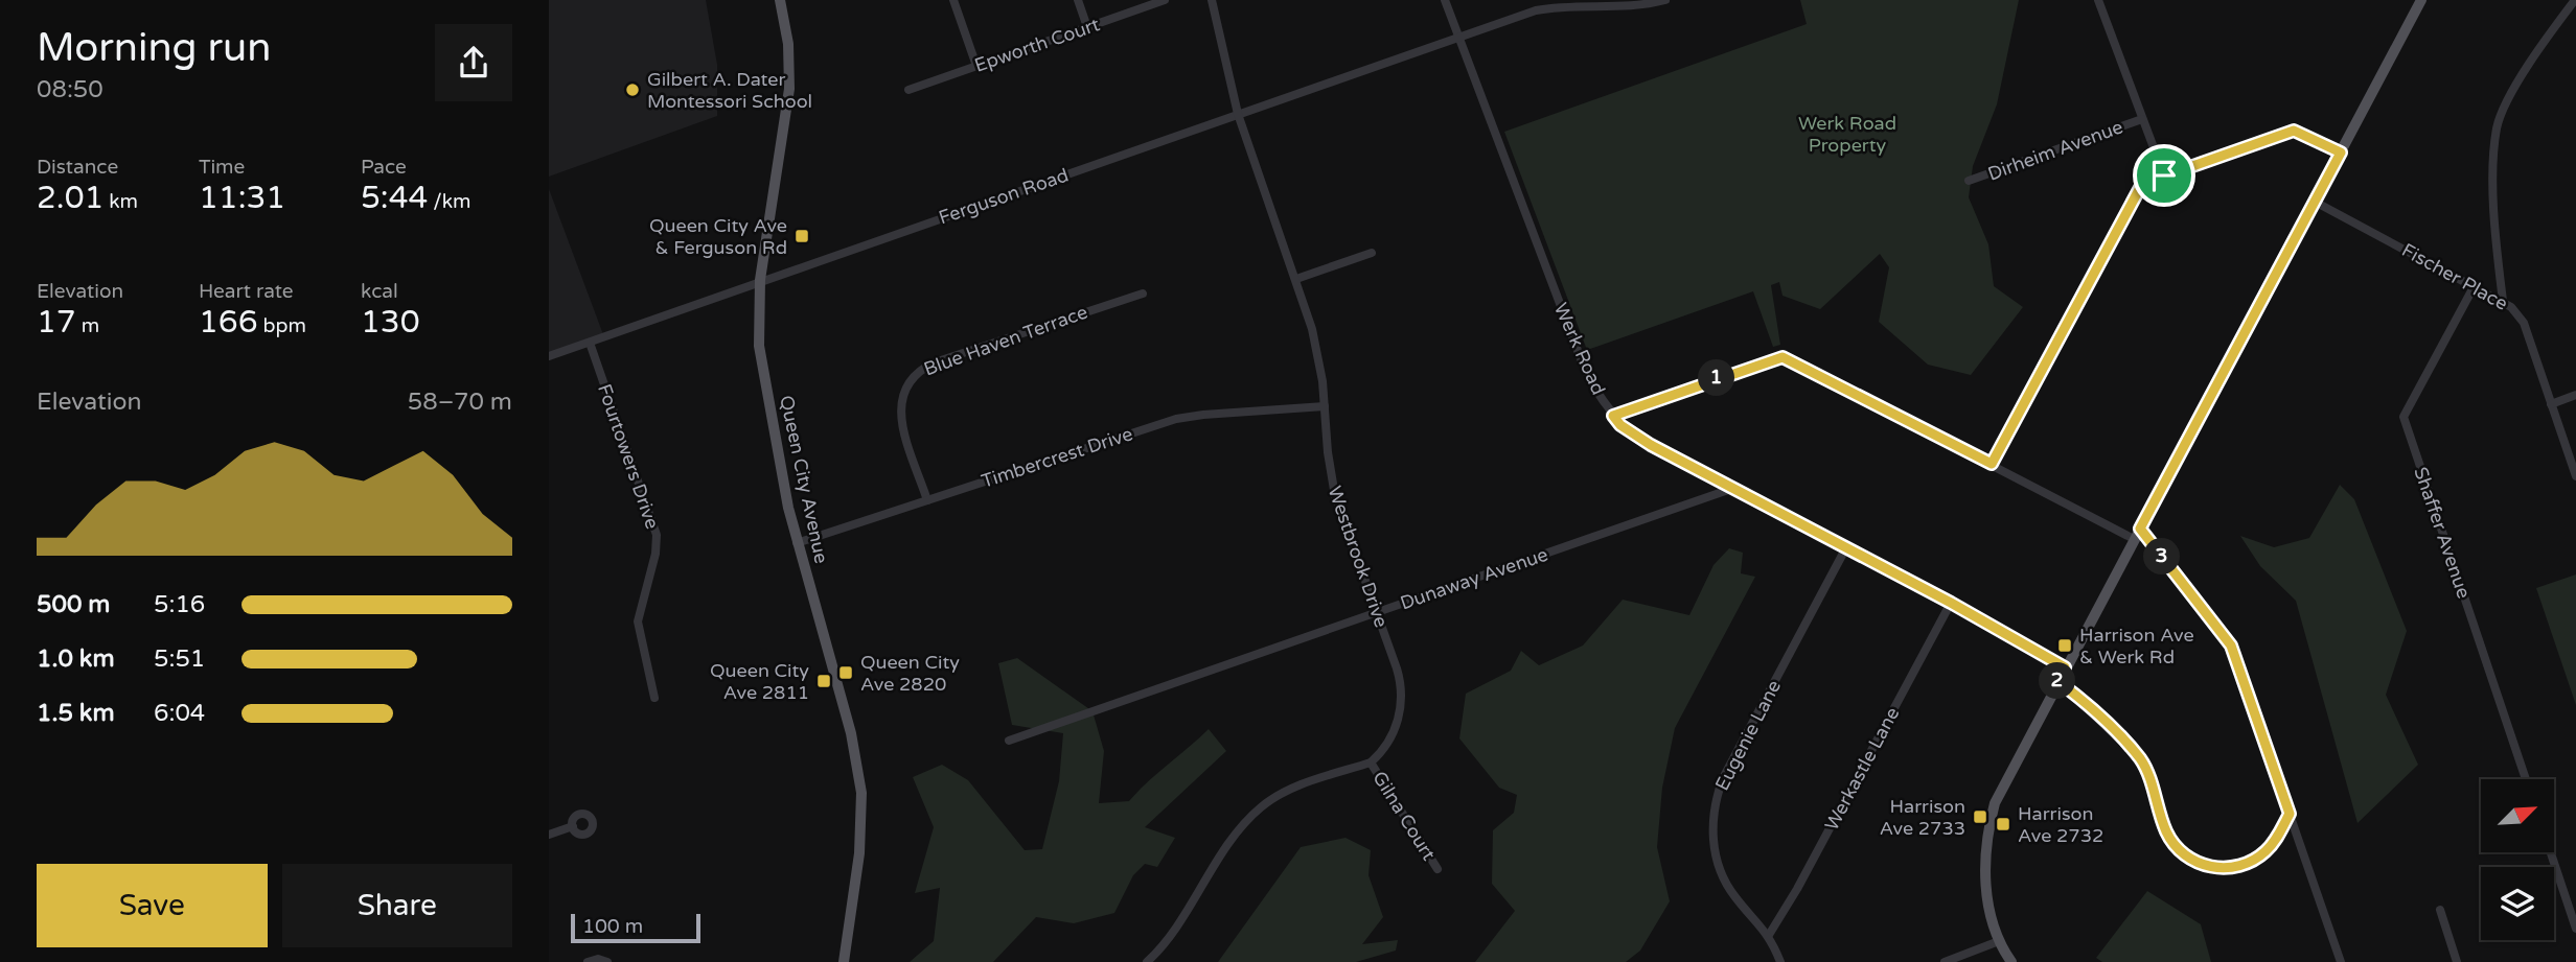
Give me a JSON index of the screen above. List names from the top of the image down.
{
  "streets": {
    "main road": ["Queen City Avenue"],
    "street": [
      "Epworth Court",
      "Dirheim Avenue",
      "Ferguson Road",
      "Fischer Place",
      "Blue Haven Terrace",
      "Werk Road",
      "Fourtowers Drive",
      "Timbercrest Drive",
      "Shaffer Avenue",
      "Westbrook Drive",
      "Dunaway Avenue",
      "Eugenie Lane",
      "Werkastle Lane",
      "Gilna Court"
    ]
  },
  "crossings": [
    ["Ferguson Road", "Werk Road"],
    ["Ferguson Road", "Fourtowers Drive"],
    ["Ferguson Road", "Queen City Avenue"],
    ["Ferguson Road", "Westbrook Drive"],
    ["Fischer Place", "Shaffer Avenue"],
    ["Blue Haven Terrace", "Timbercrest Drive"],
    ["Werk Road", "Dunaway Avenue"],
    ["Werk Road", "Eugenie Lane"],
    ["Werk Road", "Werkastle Lane"],
    ["Timbercrest Drive", "Queen City Avenue"],
    ["Timbercrest Drive", "Westbrook Drive"],
    ["Westbrook Drive", "Dunaway Avenue"],
    ["Westbrook Drive", "Gilna Court"],
    ["Eugenie Lane", "Werkastle Lane"]
  ],
  "parks": ["Werk Road Property"],
  "places": {
    "other": ["Gilbert A. Dater Montessori School"],
    "transit": [
      "Queen City Ave & Ferguson Rd",
      "Harrison Ave & Werk Rd",
      "Queen City Ave 2820",
      "Queen City Ave 2811",
      "Harrison Ave 2733",
      "Harrison Ave 2732"
    ]
  },
  "scale_bar": "100 m",
  "north": "top right",
  "page": {
    "heading": ["Morning run", "08:50"],
    "stats": [
      ["Distance", "2.01 km"],
      ["Time", "11:31"],
      ["Pace", "5:44 /km"],
      ["Elevation", "17 m"],
      ["Heart rate", "166 bpm"],
      ["kcal", "130"]
    ],
    "pins": ["1", "3", "2"],
    "chart": ["Elevation", "58–70 m"],
    "list": [
      {
        "name": "500 m",
        "note": "5:16"
      },
      {
        "name": "1.0 km",
        "note": "5:51"
      },
      {
        "name": "1.5 km",
        "note": "6:04"
      }
    ],
    "buttons": ["Save", "Share"],
    "scale": "100 m"
  }
}
